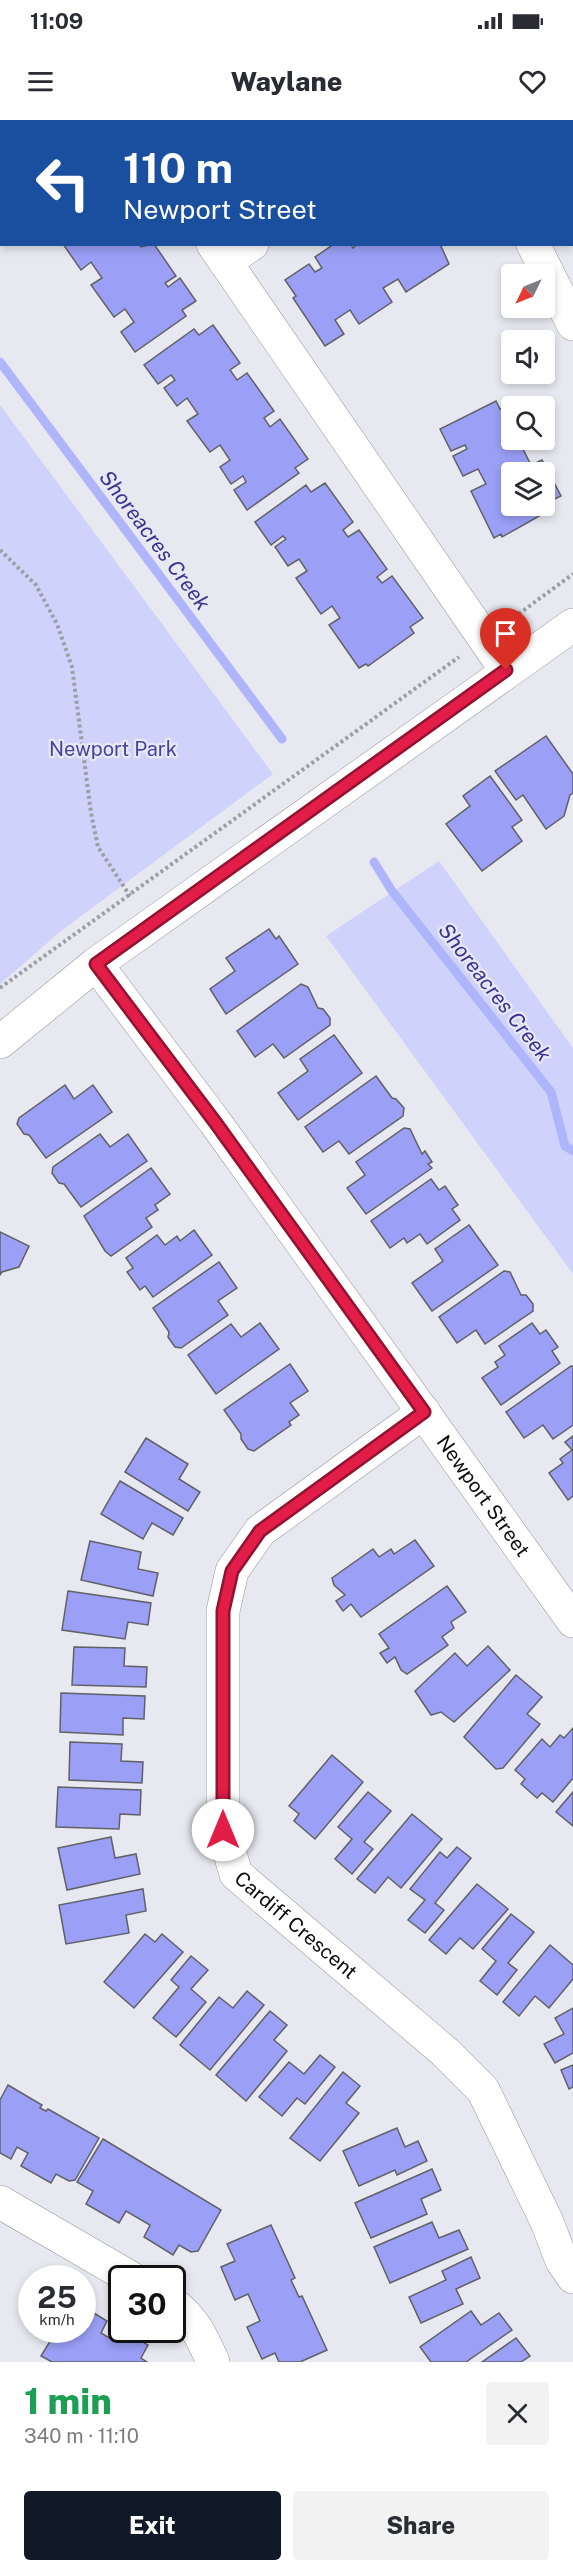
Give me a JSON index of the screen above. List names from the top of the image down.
{
  "streets": {
    "street": ["Newport Street", "Cardiff Crescent"]
  },
  "crossings": [
    ["Newport Street", "Cardiff Crescent"]
  ],
  "water": ["Shoreacres Creek"],
  "parks": ["Newport Park"],
  "north": "bottom left",
  "page": {
    "status": "11:09",
    "header": "Waylane",
    "turn": ["110 m", "Newport Street"],
    "speed": "25 km/h",
    "limit": "30",
    "heading": ["1 min", "340 m · 11:10"],
    "buttons": ["Exit", "Share"]
  }
}
